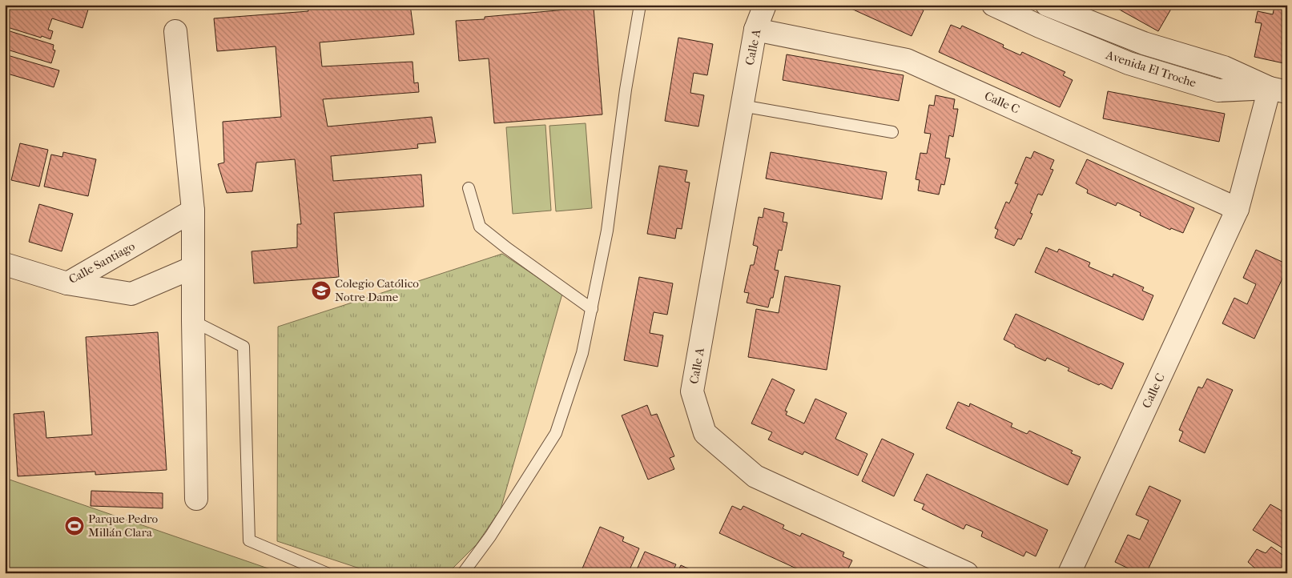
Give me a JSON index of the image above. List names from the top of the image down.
{
  "streets": {
    "street": [
      "Calle A",
      "Avenida El Troche",
      "Calle C",
      "Calle Santiago"
    ]
  },
  "crossings": [
    ["Calle A", "Calle C"],
    ["Avenida El Troche", "Calle C"]
  ],
  "places": {
    "school or university": ["Colegio Católico Notre Dame"],
    "sports": ["Parque Pedro Millán Clara"]
  }
}
